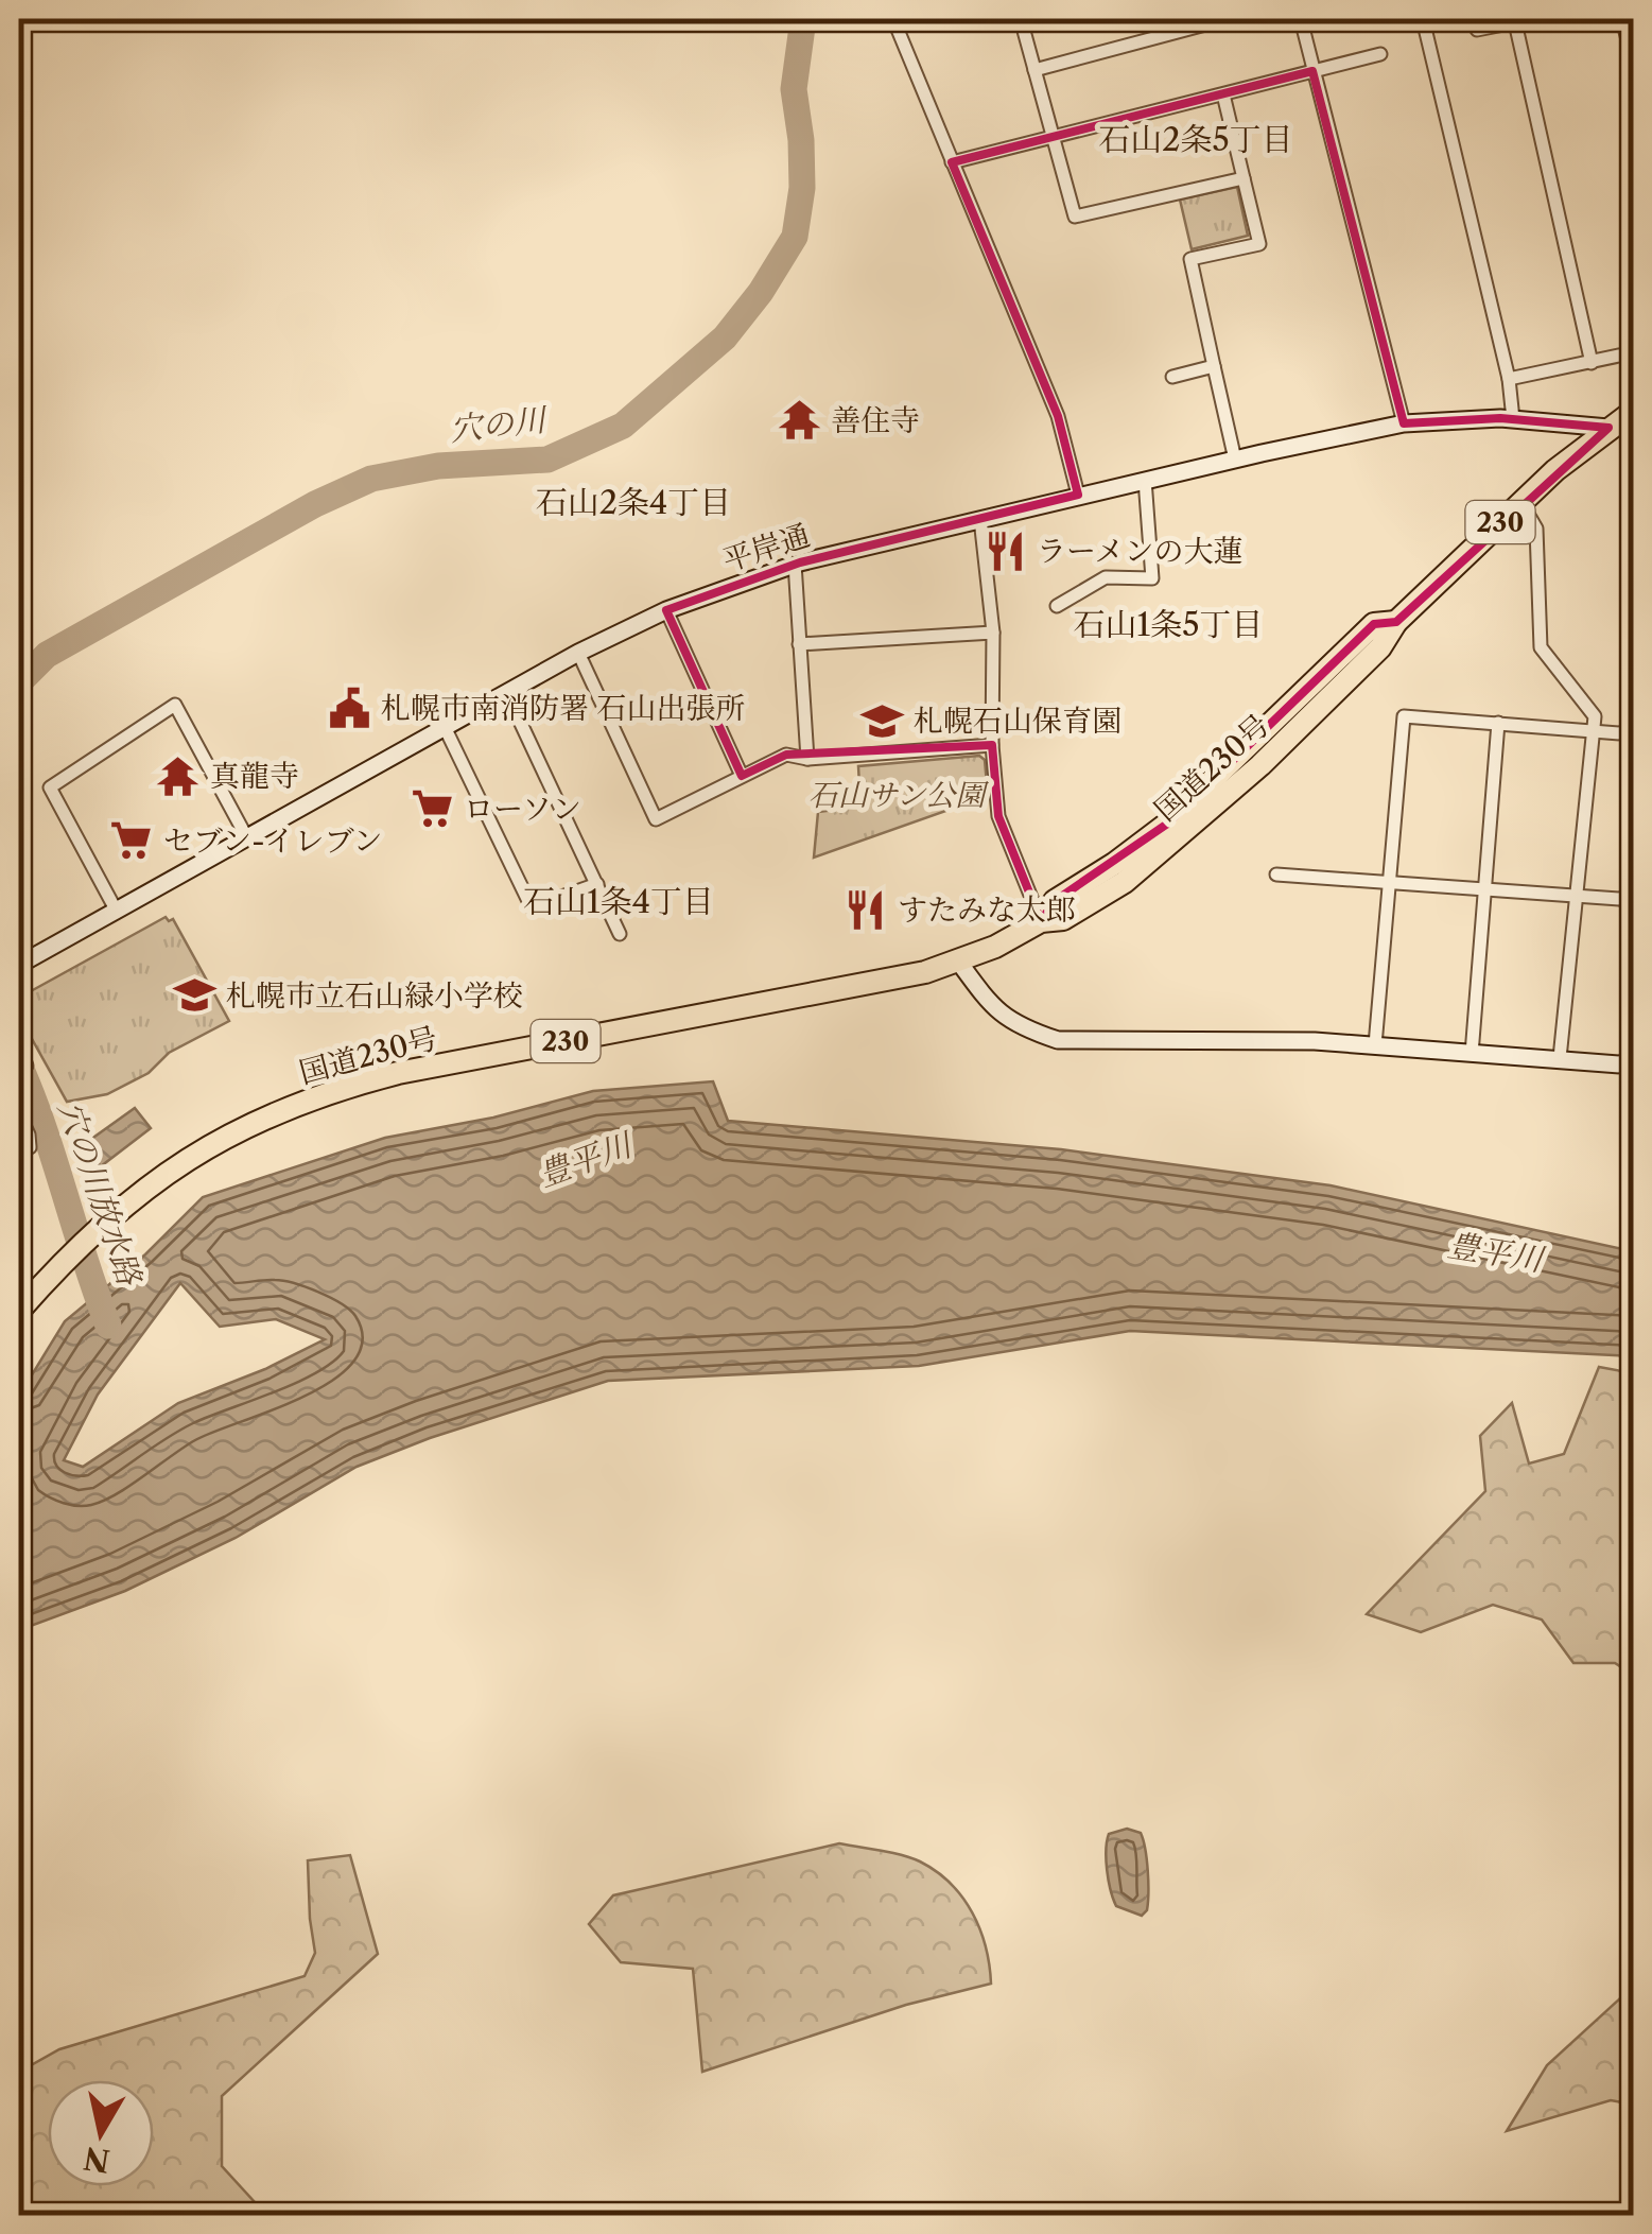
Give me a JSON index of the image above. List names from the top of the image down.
{
  "streets": {
    "highway": ["230", "国道230号"],
    "street": ["平岸通"]
  },
  "crossings": [
    ["平岸通", "国道230号"]
  ],
  "districts": [
    "石山2条5丁目",
    "石山2条4丁目",
    "石山1条5丁目",
    "石山1条4丁目"
  ],
  "water": ["穴の川", "豊平川", "穴の川放水路"],
  "parks": ["石山サン公園"],
  "places": {
    "temple": ["善住寺", "真龍寺"],
    "restaurant": ["ラーメンの大蓮", "すたみな太郎"],
    "public building": ["札幌市南消防署 石山出張所"],
    "school or university": ["札幌石山保育園", "札幌市立石山緑小学校"],
    "supermarket": ["ローソン", "セブン-イレブン"]
  },
  "north": "bottom"
}
